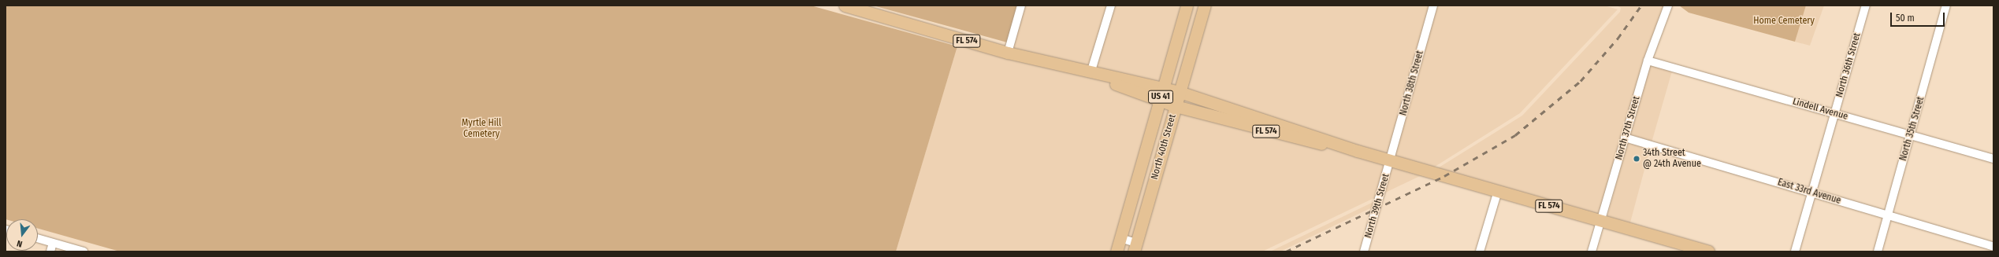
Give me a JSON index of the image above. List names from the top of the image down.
{
  "streets": {
    "main road": ["FL 574", "US 41", "North 40th Street"],
    "street": [
      "North 36th Street",
      "North 38th Street",
      "Lindell Avenue",
      "North 37th Street",
      "North 35th Street",
      "East 33rd Avenue",
      "North 39th Street"
    ]
  },
  "crossings": [
    ["FL 574", "North 38th Street"],
    ["FL 574", "North 37th Street"],
    ["FL 574", "North 40th Street"],
    ["FL 574", "North 39th Street"],
    ["North 36th Street", "Lindell Avenue"],
    ["North 36th Street", "East 33rd Avenue"],
    ["North 38th Street", "North 39th Street"],
    ["Lindell Avenue", "North 37th Street"],
    ["Lindell Avenue", "North 35th Street"],
    ["North 37th Street", "East 33rd Avenue"],
    ["North 35th Street", "East 33rd Avenue"]
  ],
  "parks": ["Home Cemetery", "Myrtle Hill Cemetery"],
  "places": ["34th Street @ 24th Avenue"],
  "scale_bar": "50 m",
  "north": "bottom"
}
